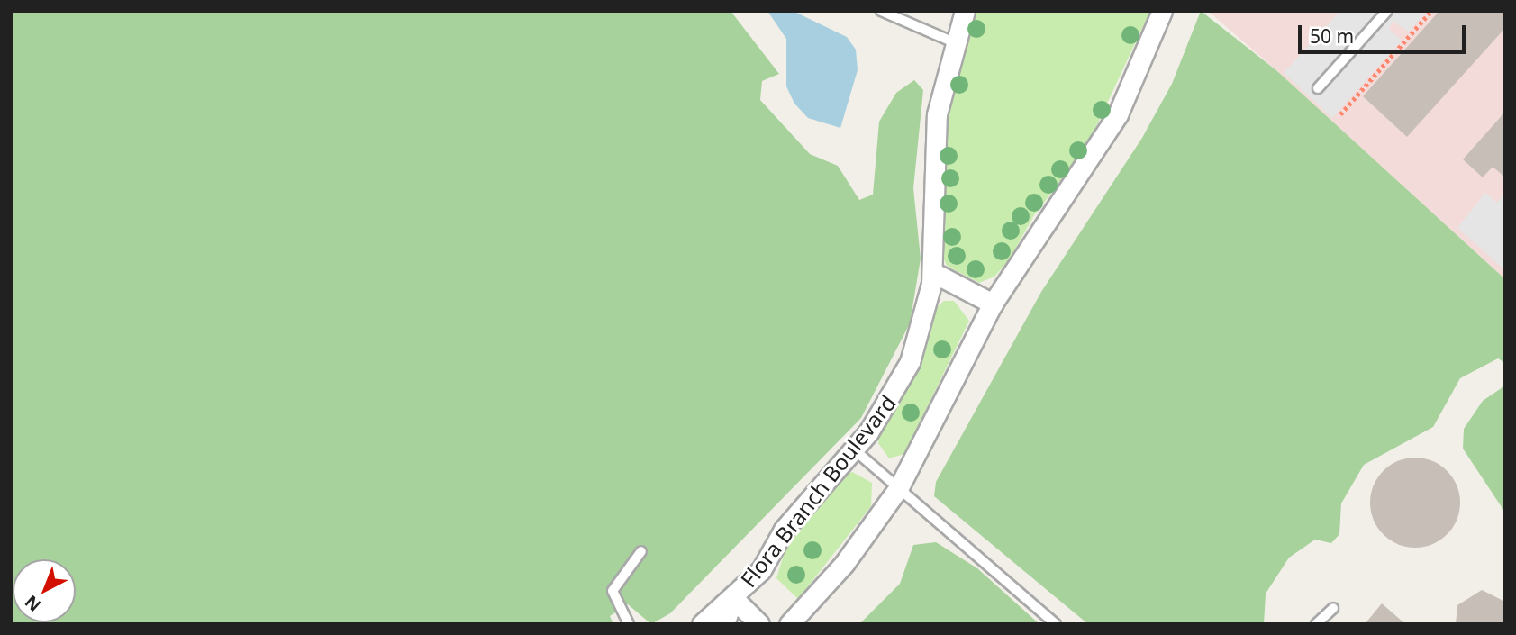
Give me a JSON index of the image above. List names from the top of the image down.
{
  "streets": {
    "street": ["Flora Branch Boulevard"]
  },
  "scale_bar": "50 m",
  "north": "bottom left"
}
